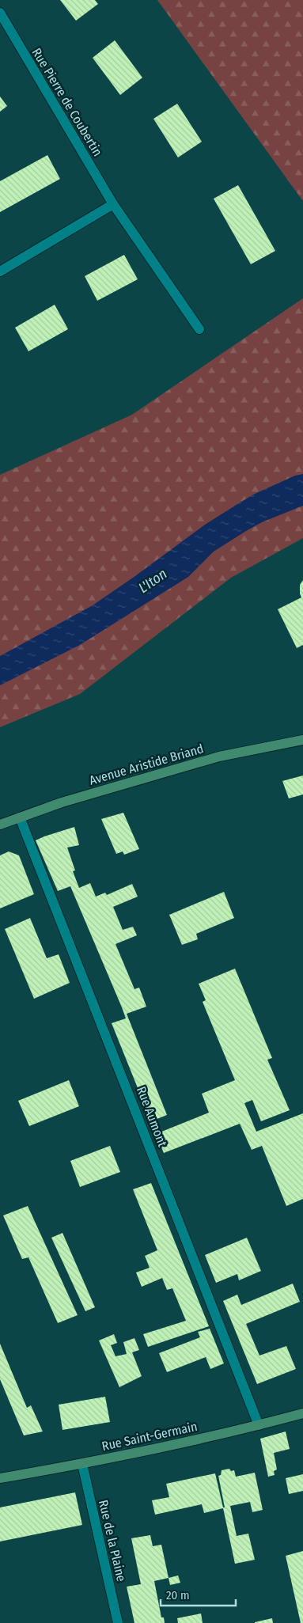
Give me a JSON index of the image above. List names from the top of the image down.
{
  "streets": {
    "main road": ["Avenue Aristide Briand", "Rue Saint-Germain"],
    "street": ["Rue Pierre de Coubertin", "Rue Aumont", "Rue de la Plaine"]
  },
  "crossings": [
    ["Avenue Aristide Briand", "Rue Aumont"],
    ["Rue Aumont", "Rue Saint-Germain"],
    ["Rue Saint-Germain", "Rue de la Plaine"]
  ],
  "water": ["L'Iton"],
  "scale_bar": "20 m"
}
